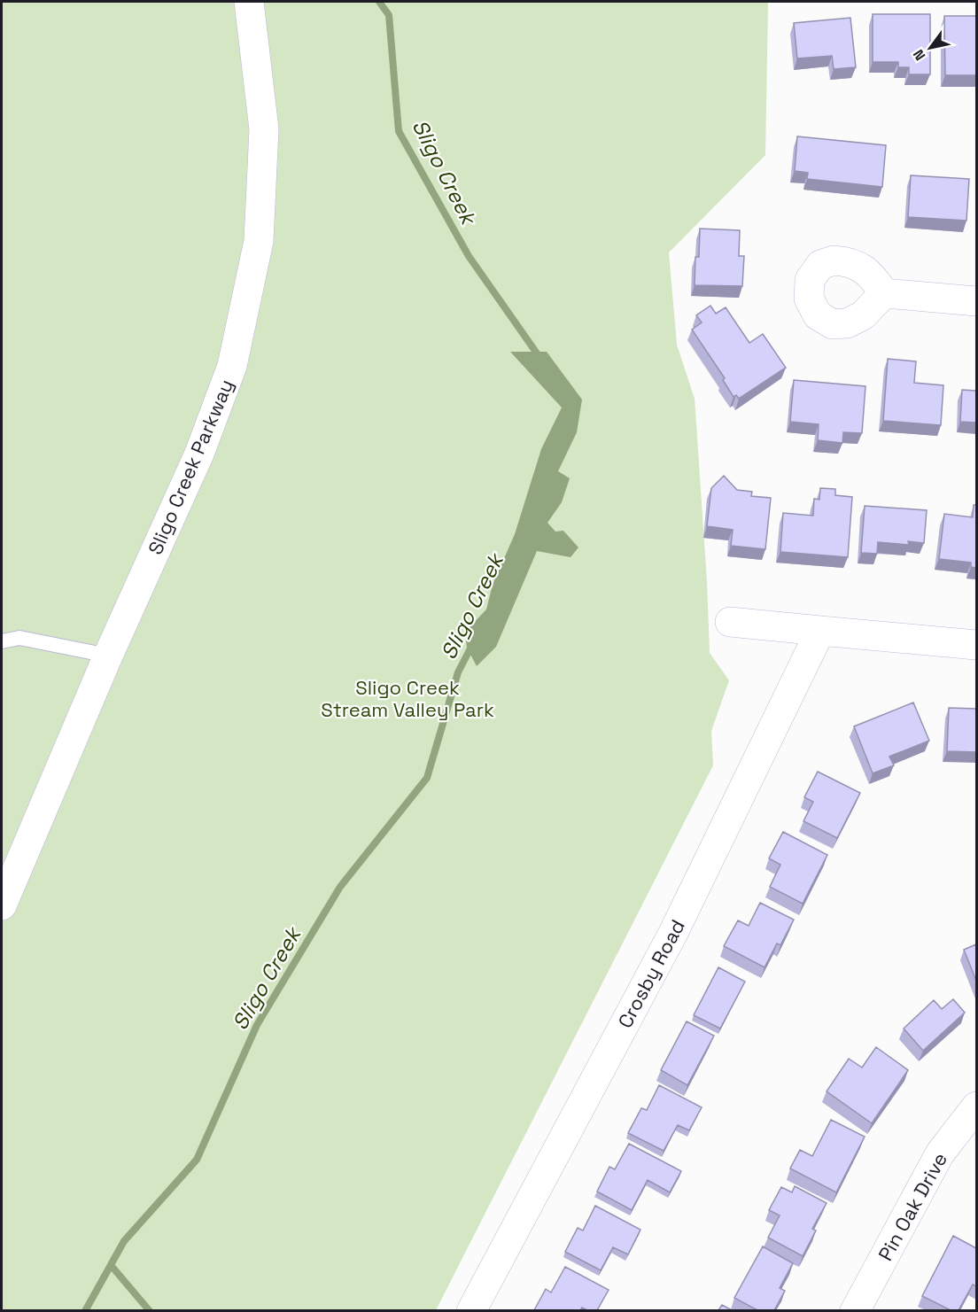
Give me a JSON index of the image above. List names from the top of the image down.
{
  "streets": {
    "street": ["Sligo Creek Parkway", "Crosby Road", "Pin Oak Drive"]
  },
  "water": ["Sligo Creek"],
  "parks": ["Sligo Creek Stream Valley Park"],
  "north": "bottom left"
}
